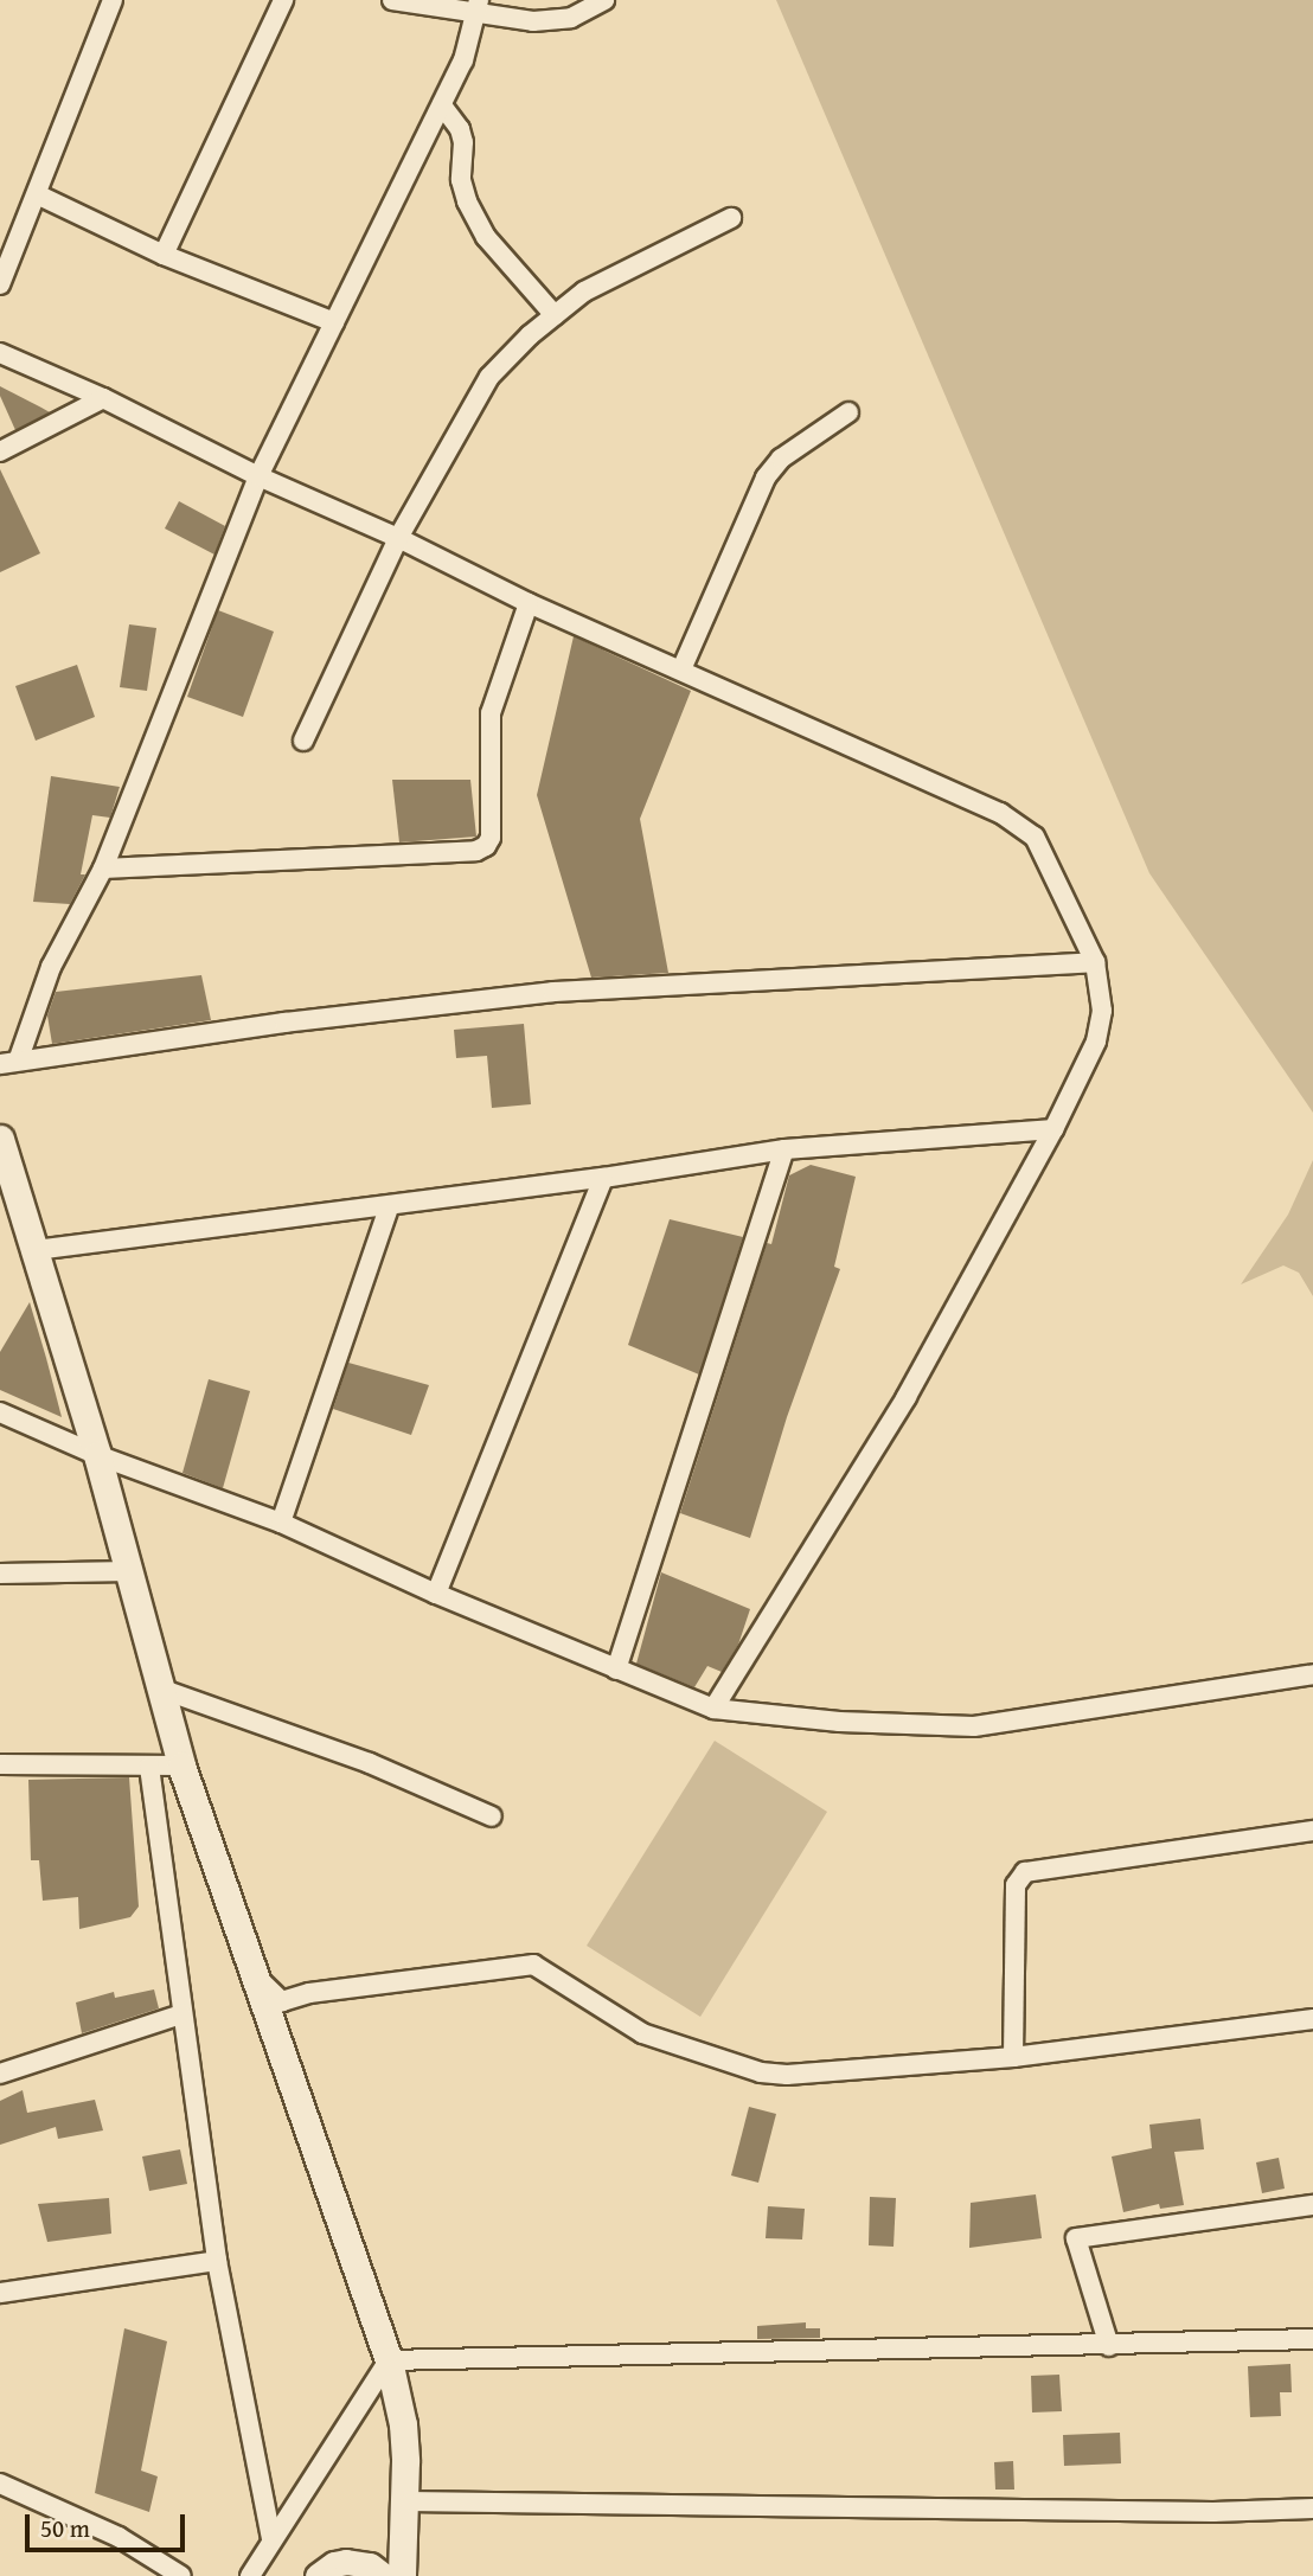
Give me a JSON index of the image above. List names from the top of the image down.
{
  "scale_bar": "50 m"
}
